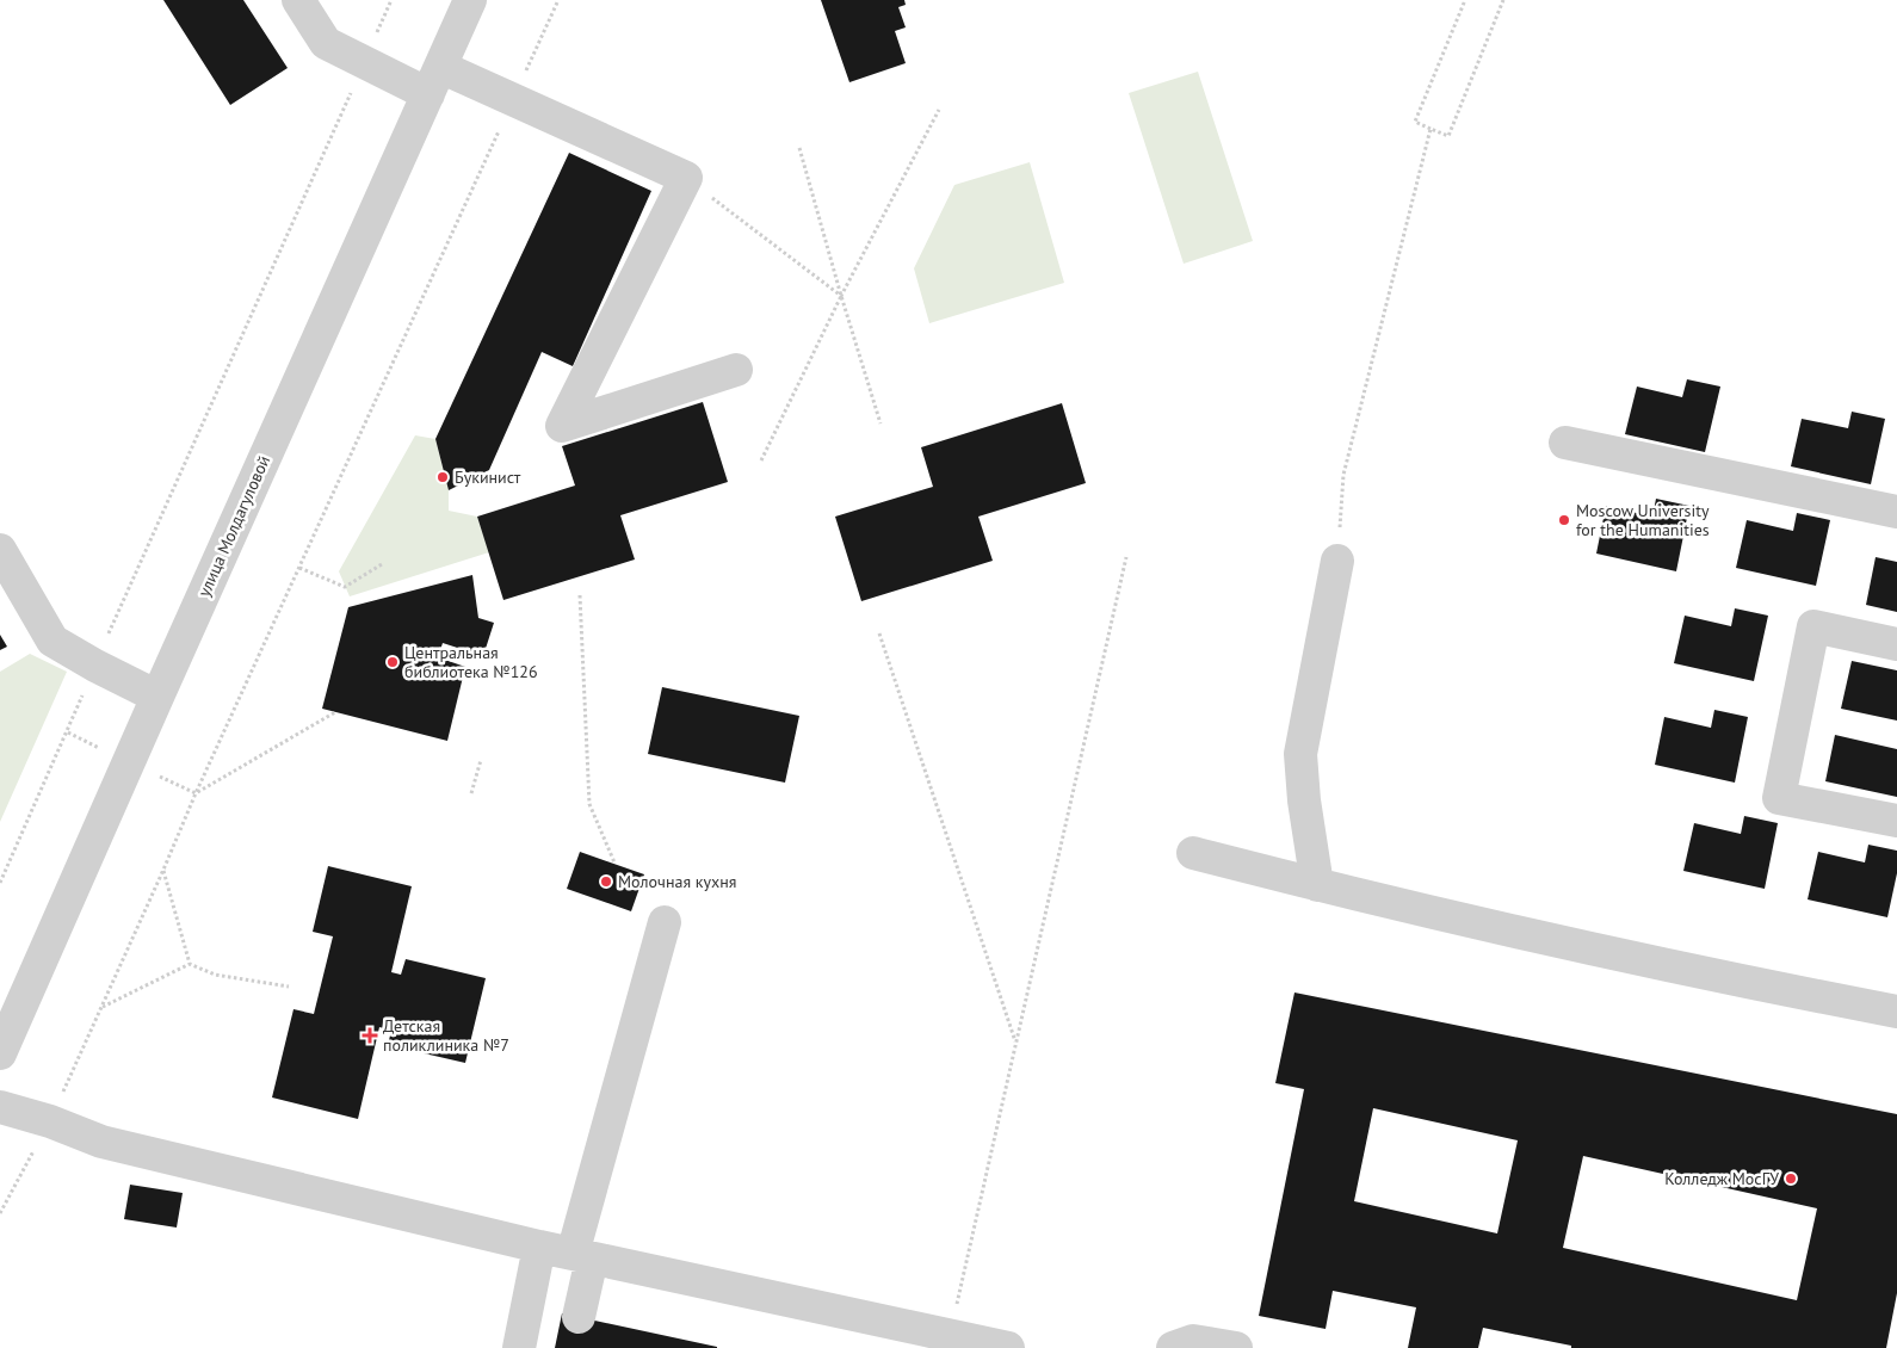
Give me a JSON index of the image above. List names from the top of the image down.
{
  "streets": {
    "street": ["улица Молдагуловой"]
  },
  "places": {
    "other": [
      "Букинист",
      "Moscow University for the Humanities",
      "Центральная библиотека №126",
      "Молочная кухня",
      "Колледж МосГУ"
    ],
    "health": ["Детская поликлиника №7"]
  }
}
